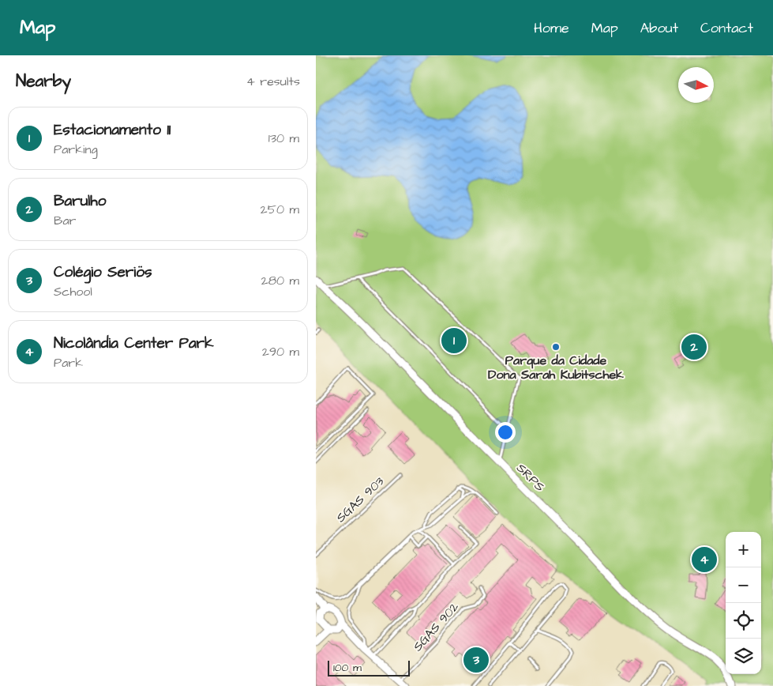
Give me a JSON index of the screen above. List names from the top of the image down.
{
  "streets": {
    "main road": ["SRPS"],
    "lane": ["SGAS 903", "SGAS 902"]
  },
  "places": ["Parque da Cidade Dona Sarah Kubitschek"],
  "scale_bar": "100 m",
  "north": "right",
  "page": {
    "header": "Map",
    "nav": [
      "Home",
      "Map",
      "About",
      "Contact"
    ],
    "heading": ["Nearby", "4 results"],
    "list": [
      {
        "mark": "1",
        "name": "Estacionamento 11",
        "note": "Parking",
        "value": "130 m"
      },
      {
        "mark": "2",
        "name": "Barulho",
        "note": "Bar",
        "value": "250 m"
      },
      {
        "mark": "3",
        "name": "Colégio Seriös",
        "note": "School",
        "value": "280 m"
      },
      {
        "mark": "4",
        "name": "Nicolândia Center Park",
        "note": "Park",
        "value": "290 m"
      }
    ],
    "pins": [
      "1",
      "2",
      "4",
      "3"
    ],
    "map_buttons": ["+", "−"],
    "scale": "100 m"
  }
}
